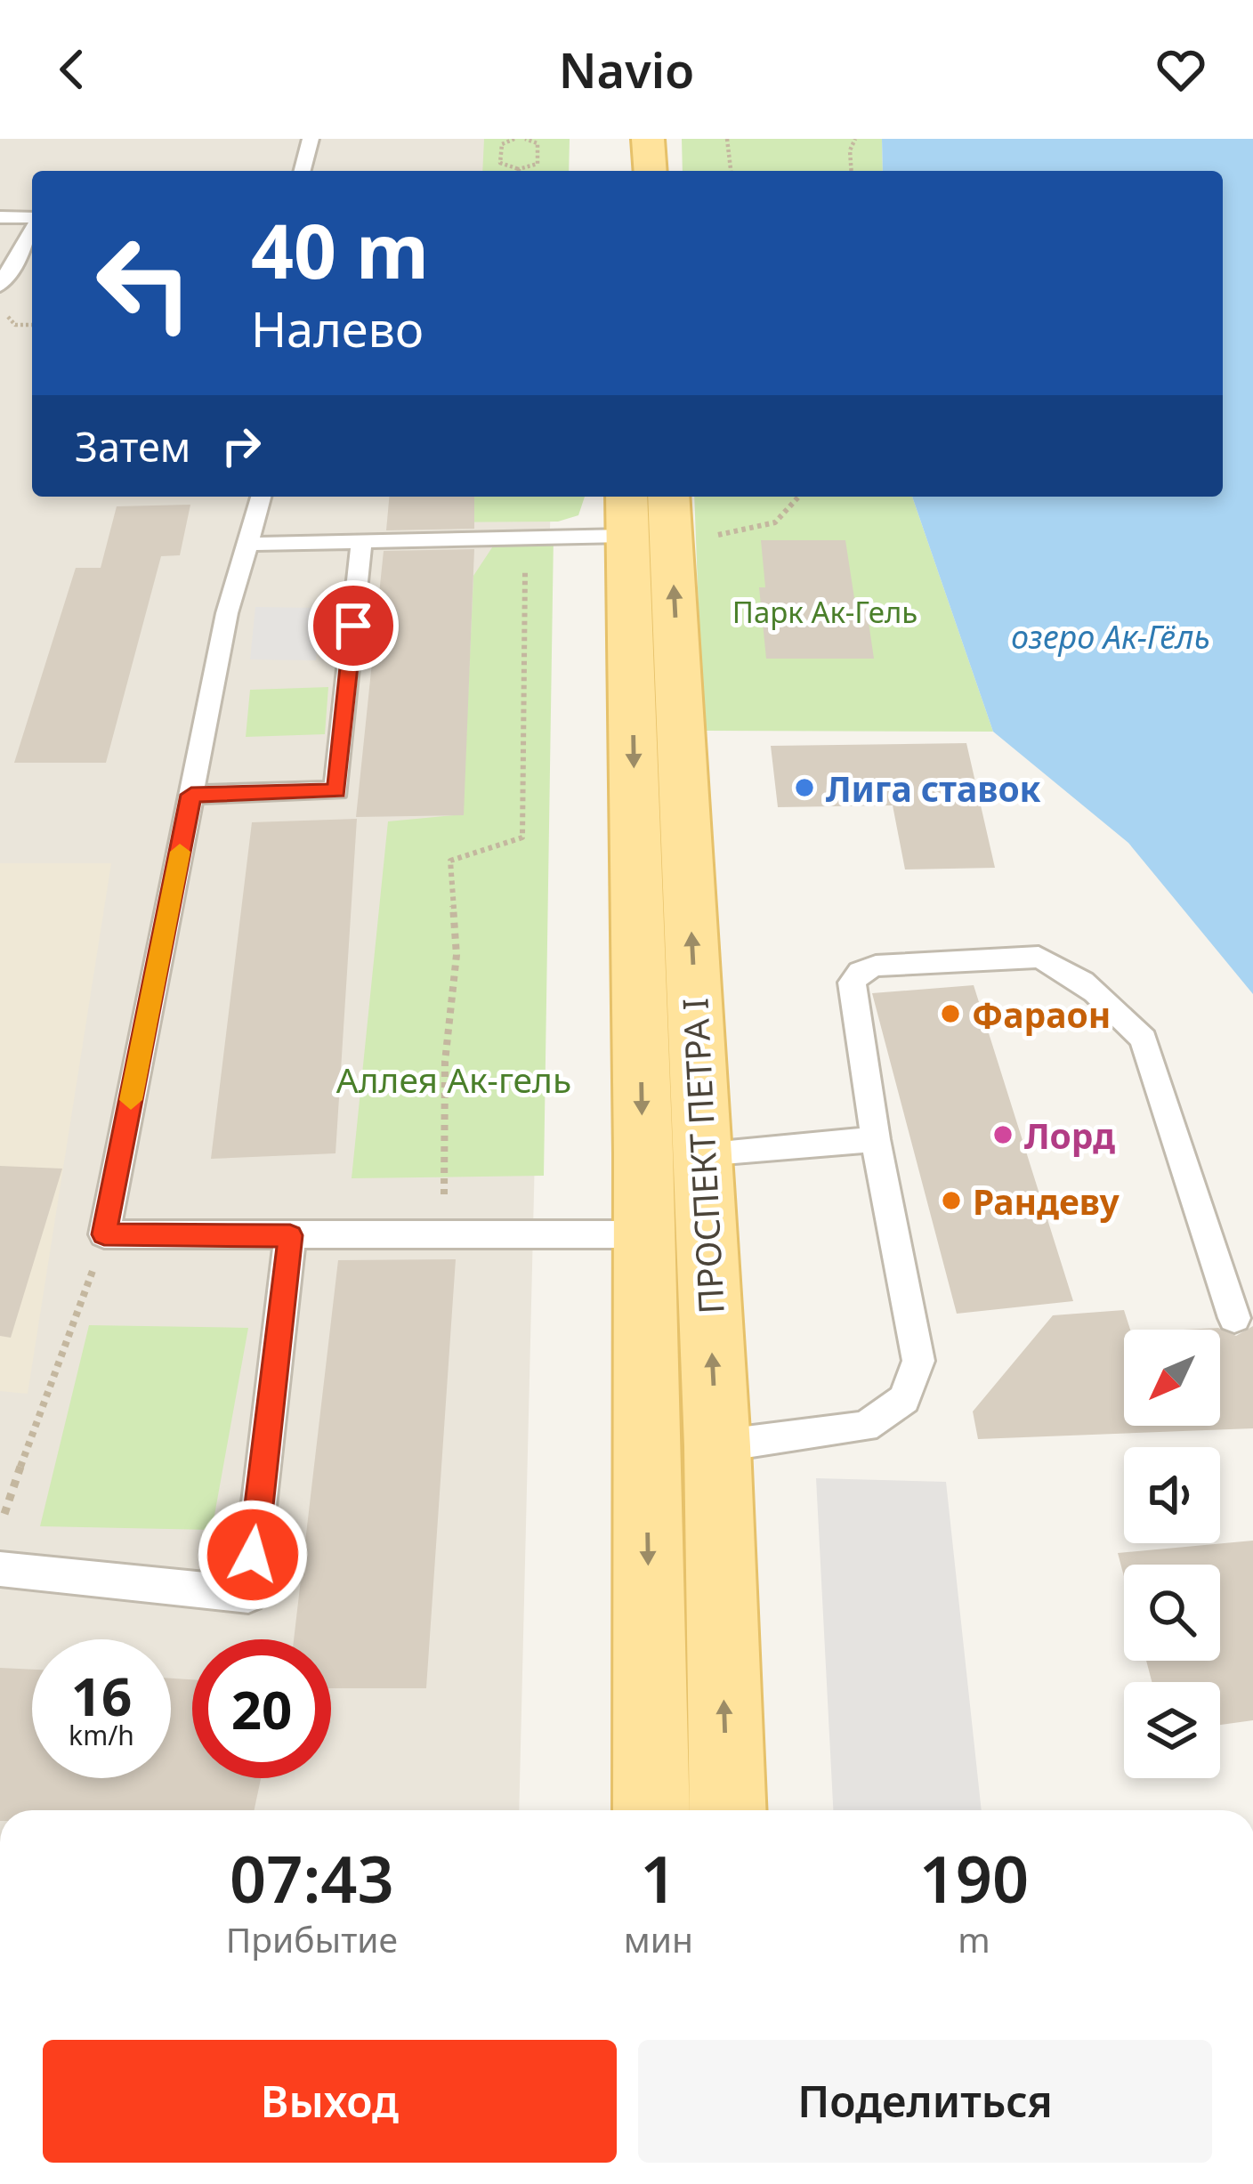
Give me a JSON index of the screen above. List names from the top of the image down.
{
  "streets": {
    "main road": ["ПРОСПЕКТ ПЕТРА I"]
  },
  "water": ["озеро Ак-Гёль"],
  "parks": ["Парк Ак-Гель", "Аллея Ак-гель"],
  "places": [
    "Лига ставок",
    "Фараон",
    "Лорд",
    "Рандеву"
  ],
  "north": "bottom left",
  "page": {
    "header": "Navio",
    "turn": ["40 m", "Налево"],
    "then": "Затем",
    "speed": "16 km/h",
    "limit": "20",
    "eta": [
      "07:43",
      "Прибытие",
      "1",
      "мин",
      "190",
      "m"
    ],
    "buttons": ["Выход", "Поделиться"]
  }
}
